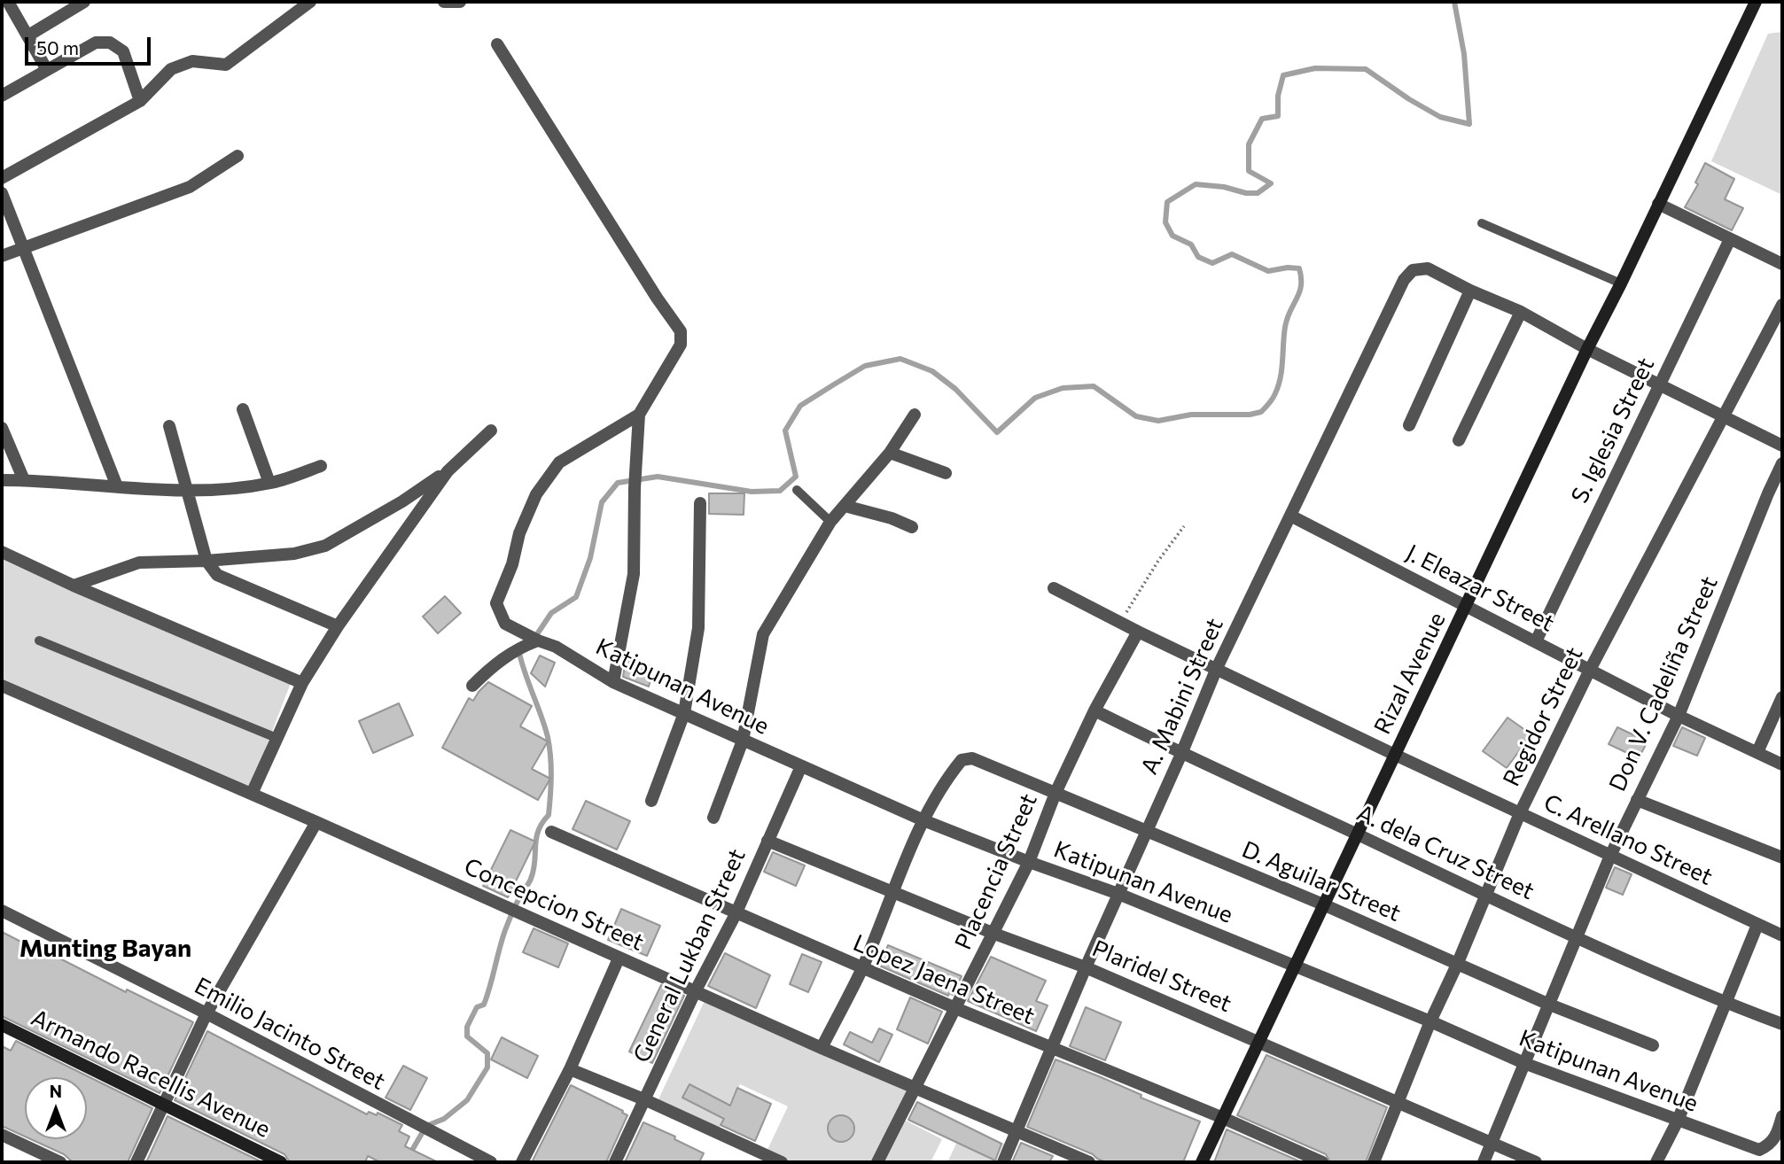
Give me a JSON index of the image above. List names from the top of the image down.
{
  "streets": {
    "main road": ["Rizal Avenue", "Armando Racellis Avenue"],
    "street": [
      "S. Iglesia Street",
      "J. Eleazar Street",
      "Don V. Cadeliña Street",
      "Katipunan Avenue",
      "A. Mabini Street",
      "Regidor Street",
      "C. Arellano Street",
      "A. dela Cruz Street",
      "Placencia Street",
      "D. Aguilar Street",
      "Concepcion Street",
      "General Lukban Street",
      "Plaridel Street",
      "Lopez Jaena Street",
      "Emilio Jacinto Street"
    ]
  },
  "crossings": [
    ["S. Iglesia Street", "J. Eleazar Street"],
    ["J. Eleazar Street", "Rizal Avenue"],
    ["J. Eleazar Street", "Don V. Cadeliña Street"],
    ["J. Eleazar Street", "A. Mabini Street"],
    ["J. Eleazar Street", "Regidor Street"],
    ["Rizal Avenue", "Katipunan Avenue"],
    ["Rizal Avenue", "C. Arellano Street"],
    ["Rizal Avenue", "A. dela Cruz Street"],
    ["Rizal Avenue", "D. Aguilar Street"],
    ["Rizal Avenue", "Plaridel Street"],
    ["Rizal Avenue", "Lopez Jaena Street"],
    ["Don V. Cadeliña Street", "Katipunan Avenue"],
    ["Don V. Cadeliña Street", "C. Arellano Street"],
    ["Don V. Cadeliña Street", "A. dela Cruz Street"],
    ["Don V. Cadeliña Street", "D. Aguilar Street"],
    ["Don V. Cadeliña Street", "Plaridel Street"],
    ["Katipunan Avenue", "A. Mabini Street"],
    ["Katipunan Avenue", "Regidor Street"],
    ["Katipunan Avenue", "Placencia Street"],
    ["Katipunan Avenue", "D. Aguilar Street"],
    ["Katipunan Avenue", "General Lukban Street"],
    ["A. Mabini Street", "C. Arellano Street"],
    ["A. Mabini Street", "A. dela Cruz Street"],
    ["A. Mabini Street", "D. Aguilar Street"],
    ["A. Mabini Street", "Concepcion Street"],
    ["A. Mabini Street", "Plaridel Street"],
    ["A. Mabini Street", "Lopez Jaena Street"],
    ["Regidor Street", "C. Arellano Street"],
    ["Regidor Street", "A. dela Cruz Street"],
    ["Regidor Street", "D. Aguilar Street"],
    ["Regidor Street", "Plaridel Street"],
    ["C. Arellano Street", "Placencia Street"],
    ["A. dela Cruz Street", "Placencia Street"],
    ["Placencia Street", "D. Aguilar Street"],
    ["Placencia Street", "Concepcion Street"],
    ["Placencia Street", "Plaridel Street"],
    ["Placencia Street", "Lopez Jaena Street"],
    ["Concepcion Street", "General Lukban Street"],
    ["General Lukban Street", "Plaridel Street"],
    ["General Lukban Street", "Lopez Jaena Street"]
  ],
  "districts": ["Munting Bayan"],
  "scale_bar": "50 m",
  "north": "top"
}
